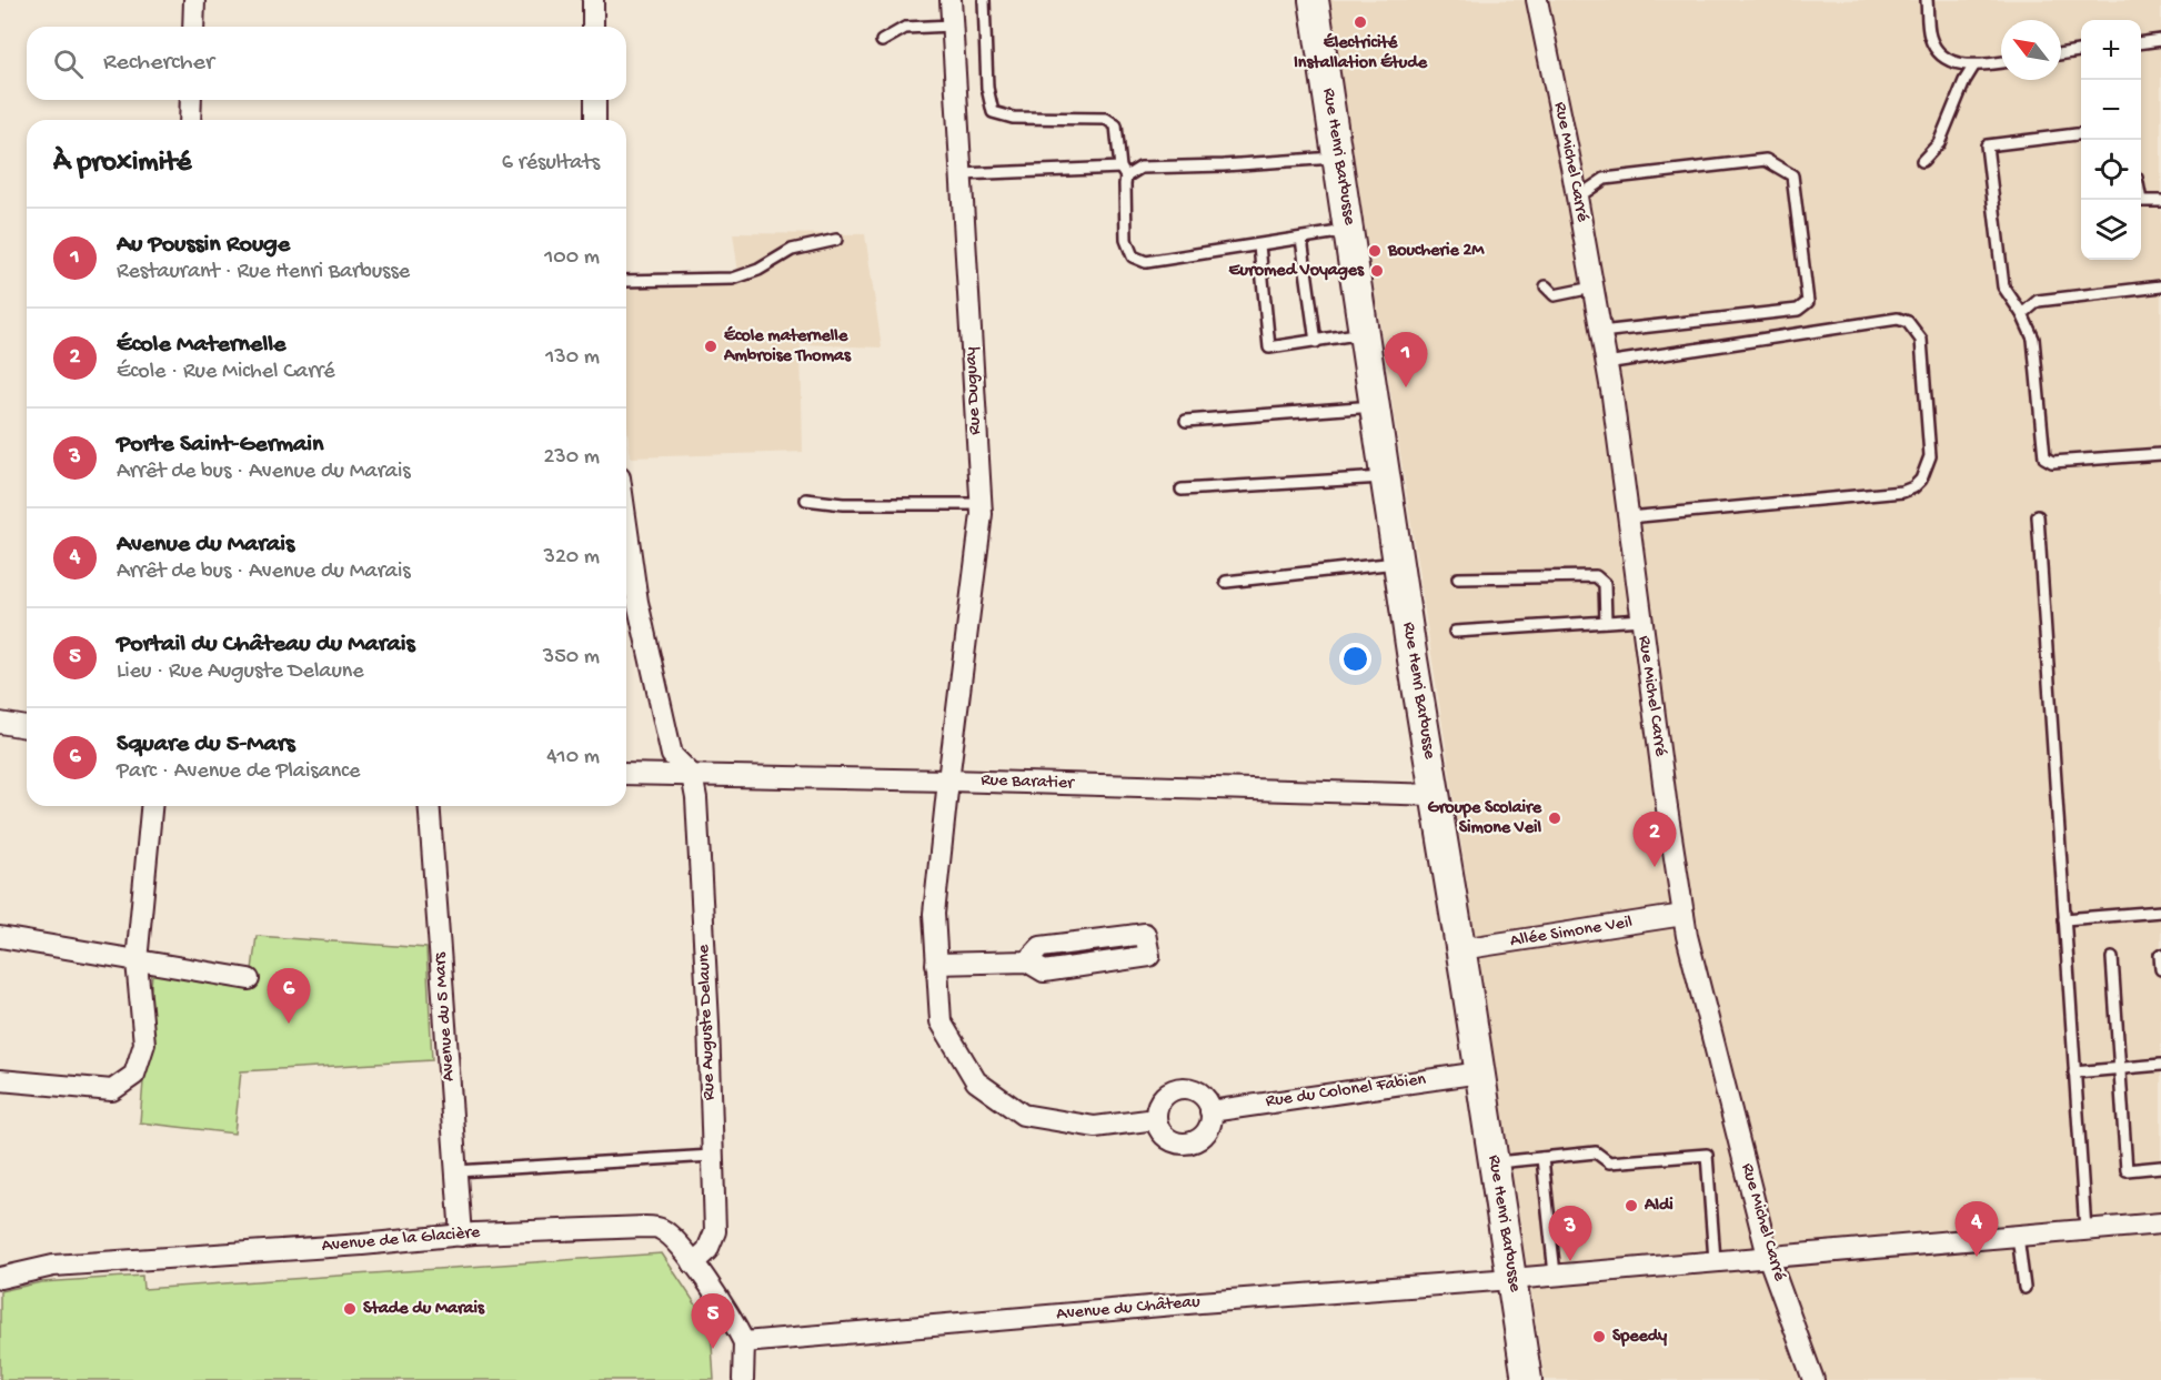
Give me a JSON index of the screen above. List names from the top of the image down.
{
  "streets": {
    "street": [
      "Rue Henri Barbusse",
      "Rue Michel Carré",
      "Rue Duguay",
      "Rue Baratier",
      "Allée Simone Veil",
      "Avenue du 5 Mars",
      "Rue Auguste Delaune",
      "Rue du Colonel Fabien",
      "Avenue de la Glacière",
      "Avenue du Château"
    ]
  },
  "crossings": [
    ["Rue Henri Barbusse", "Rue Baratier"],
    ["Rue Henri Barbusse", "Allée Simone Veil"],
    ["Rue Henri Barbusse", "Rue du Colonel Fabien"],
    ["Rue Henri Barbusse", "Avenue du Château"],
    ["Rue Michel Carré", "Allée Simone Veil"],
    ["Rue Michel Carré", "Avenue du Château"],
    ["Rue Duguay", "Rue Baratier"],
    ["Rue Baratier", "Rue Auguste Delaune"],
    ["Avenue du 5 Mars", "Avenue de la Glacière"],
    ["Rue Auguste Delaune", "Avenue de la Glacière"],
    ["Avenue de la Glacière", "Avenue du Château"]
  ],
  "places": [
    "Électricité Installation Étude",
    "Boucherie 2M",
    "Euromed Voyages",
    "École maternelle Ambroise Thomas",
    "Groupe Scolaire Simone Veil",
    "Aldi",
    "Stade du Marais",
    "Speedy"
  ],
  "north": "top left",
  "page": {
    "map_buttons": ["+", "−"],
    "search": "Rechercher",
    "heading": ["À proximité", "6 résultats"],
    "list": [
      {
        "mark": "1",
        "name": "Au Poussin Rouge",
        "note": "Restaurant · Rue Henri Barbusse",
        "value": "100 m"
      },
      {
        "mark": "2",
        "name": "École Maternelle",
        "note": "École · Rue Michel Carré",
        "value": "130 m"
      },
      {
        "mark": "3",
        "name": "Porte Saint-Germain",
        "note": "Arrêt de bus · Avenue du Marais",
        "value": "230 m"
      },
      {
        "mark": "4",
        "name": "Avenue du Marais",
        "note": "Arrêt de bus · Avenue du Marais",
        "value": "320 m"
      },
      {
        "mark": "5",
        "name": "Portail du Château du Marais",
        "note": "Lieu · Rue Auguste Delaune",
        "value": "350 m"
      },
      {
        "mark": "6",
        "name": "Square du 5-Mars",
        "note": "Parc · Avenue de Plaisance",
        "value": "410 m"
      }
    ],
    "pins": [
      "1",
      "2",
      "6",
      "4",
      "3",
      "5"
    ]
  }
}
